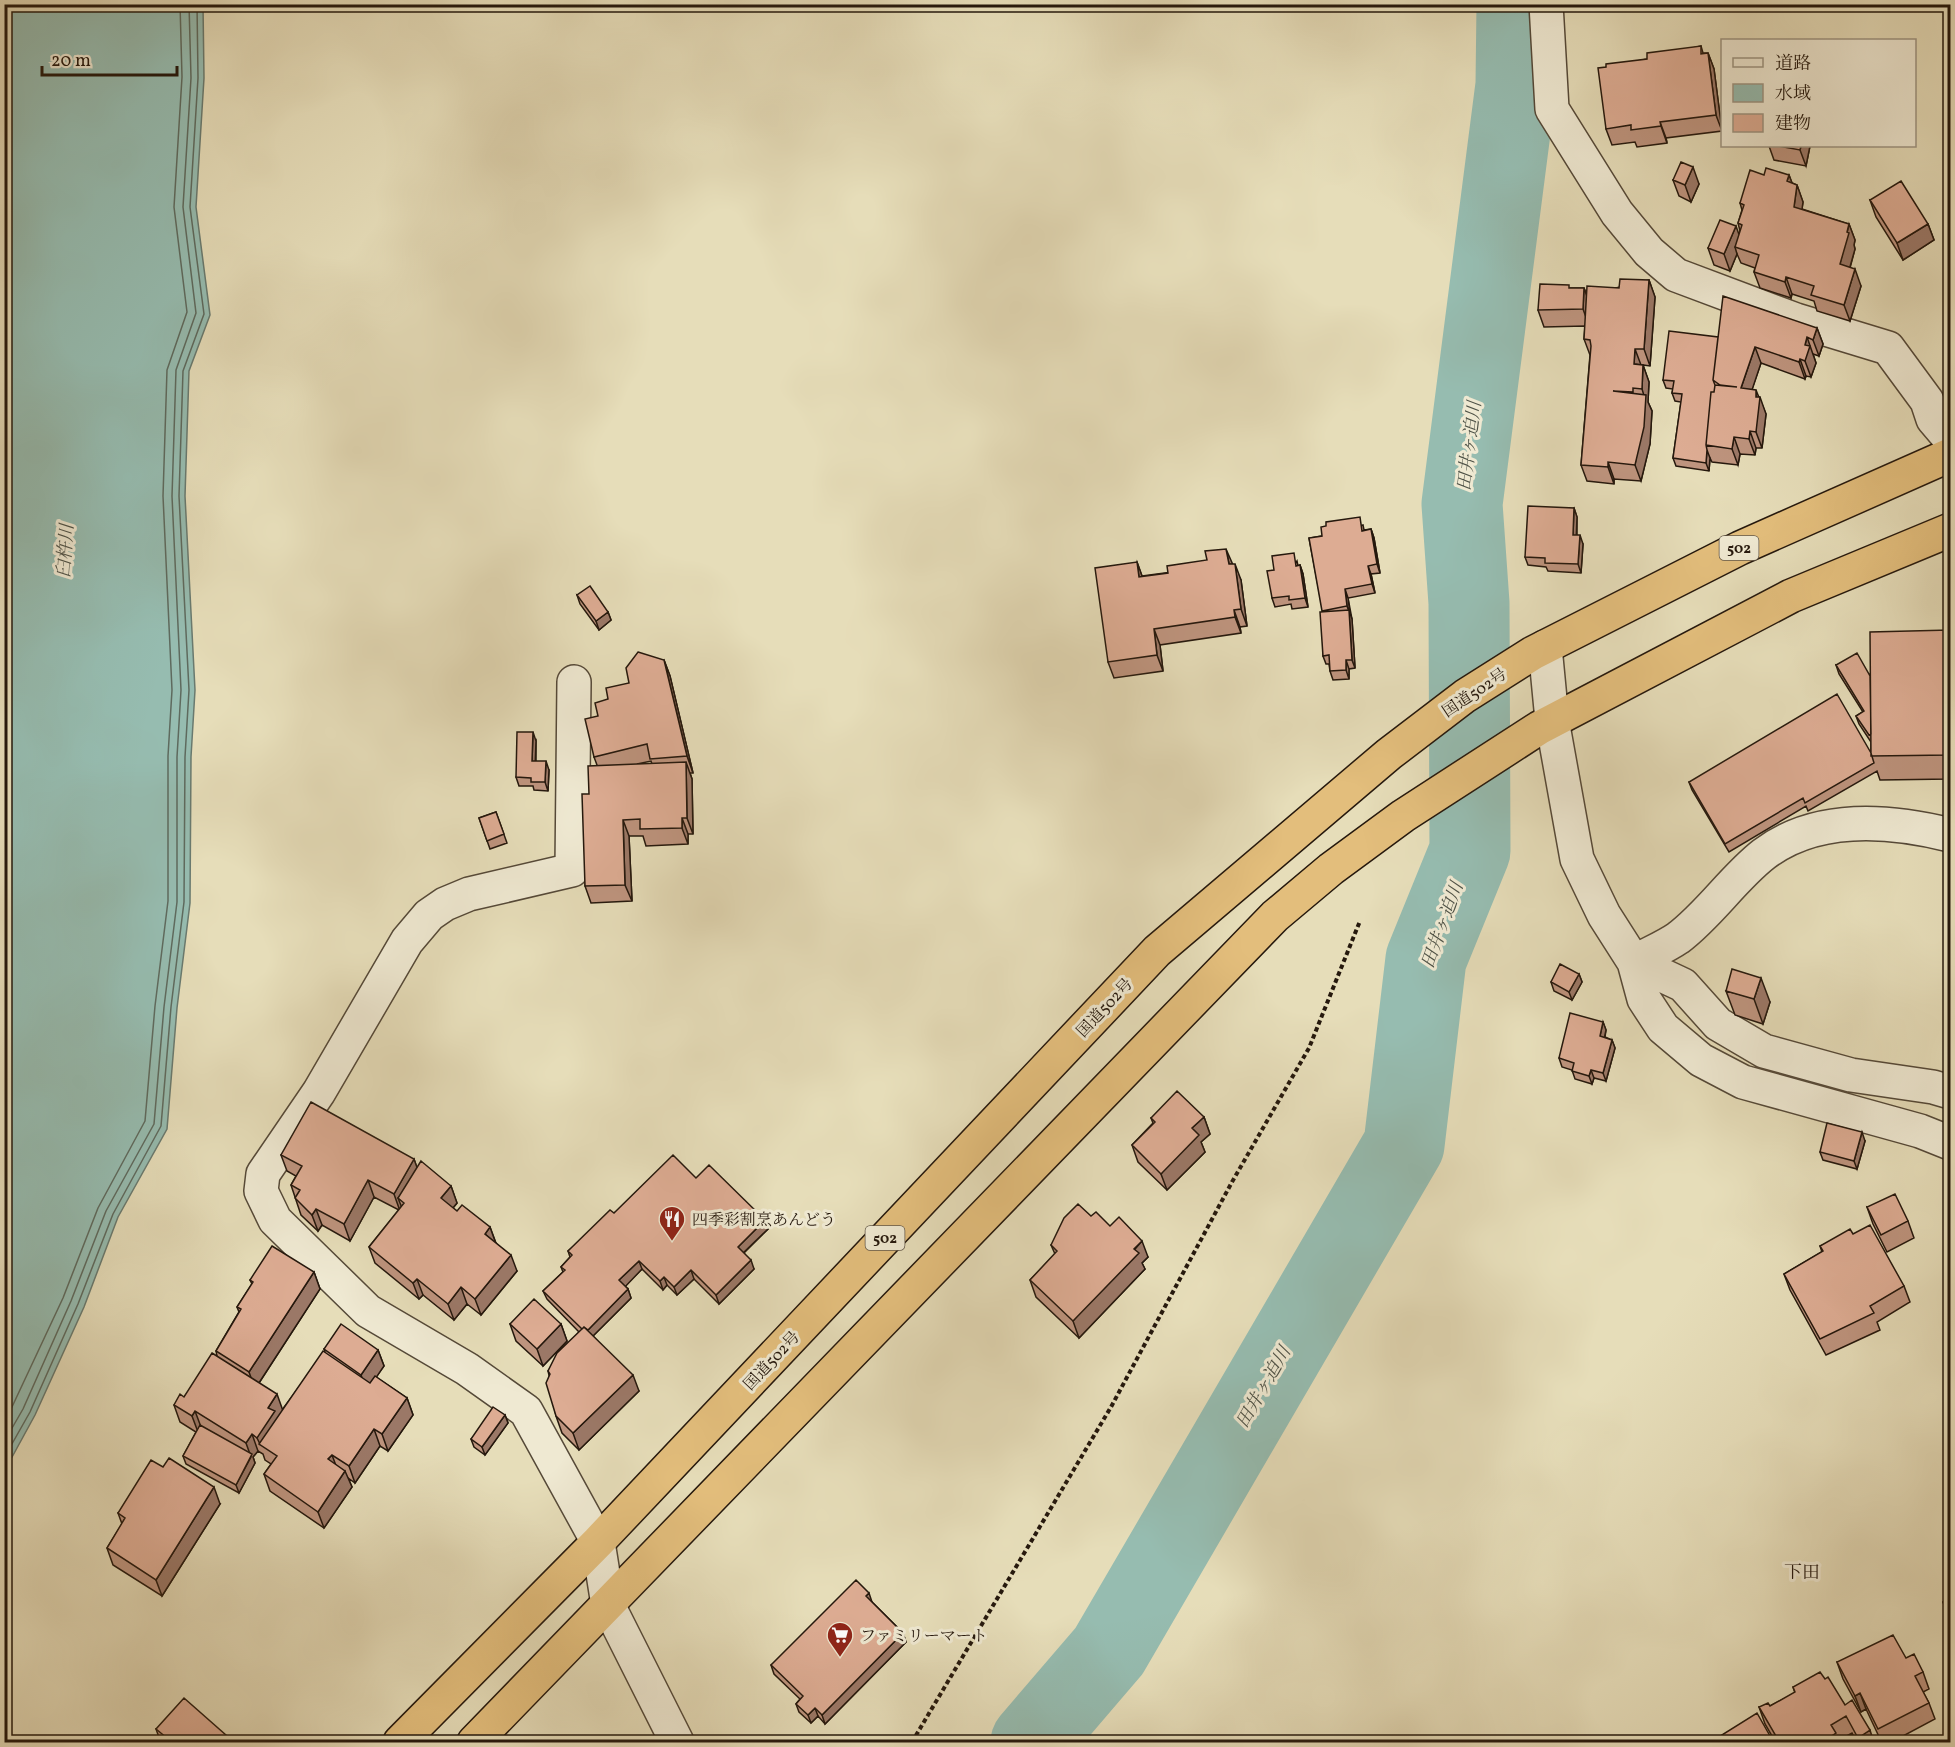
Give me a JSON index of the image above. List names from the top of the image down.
{
  "streets": {
    "highway": ["502", "国道502号"]
  },
  "districts": ["下田"],
  "water": ["田井ヶ迫川", "臼杵川"],
  "places": {
    "restaurant": ["四季彩割烹あんどう"],
    "supermarket": ["ファミリーマート"]
  },
  "legend": ["道路", "水域", "建物"],
  "scale_bar": "20 m"
}
